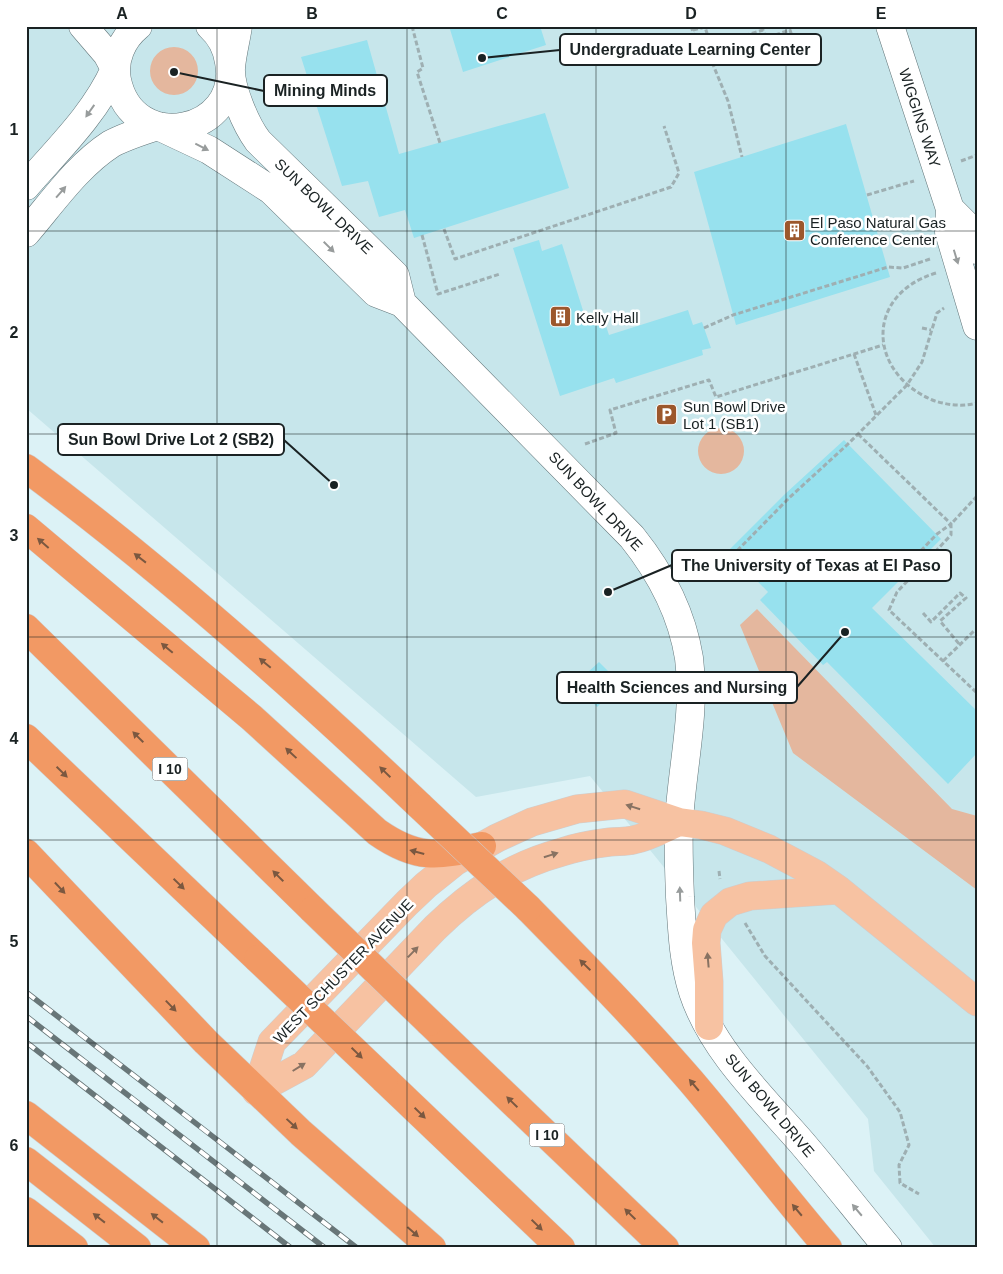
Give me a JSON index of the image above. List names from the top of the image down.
{
  "streets": {
    "highway": ["I 10"],
    "main road": ["WEST SCHUSTER AVENUE"],
    "street": ["WIGGINS WAY", "SUN BOWL DRIVE"]
  },
  "crossings": [
    ["SUN BOWL DRIVE", "WEST SCHUSTER AVENUE"]
  ],
  "places": {
    "other": [
      "Undergraduate Learning Center",
      "Mining Minds",
      "Sun Bowl Drive Lot 2 (SB2)",
      "The University of Texas at El Paso",
      "Health Sciences and Nursing"
    ],
    "building": ["El Paso Natural Gas Conference Center", "Kelly Hall"],
    "parking": ["Sun Bowl Drive Lot 1 (SB1)"]
  },
  "grid": {
    "columns": [
      "A",
      "B",
      "C",
      "D",
      "E"
    ],
    "rows": [
      "1",
      "2",
      "3",
      "4",
      "5",
      "6"
    ]
  }
}
